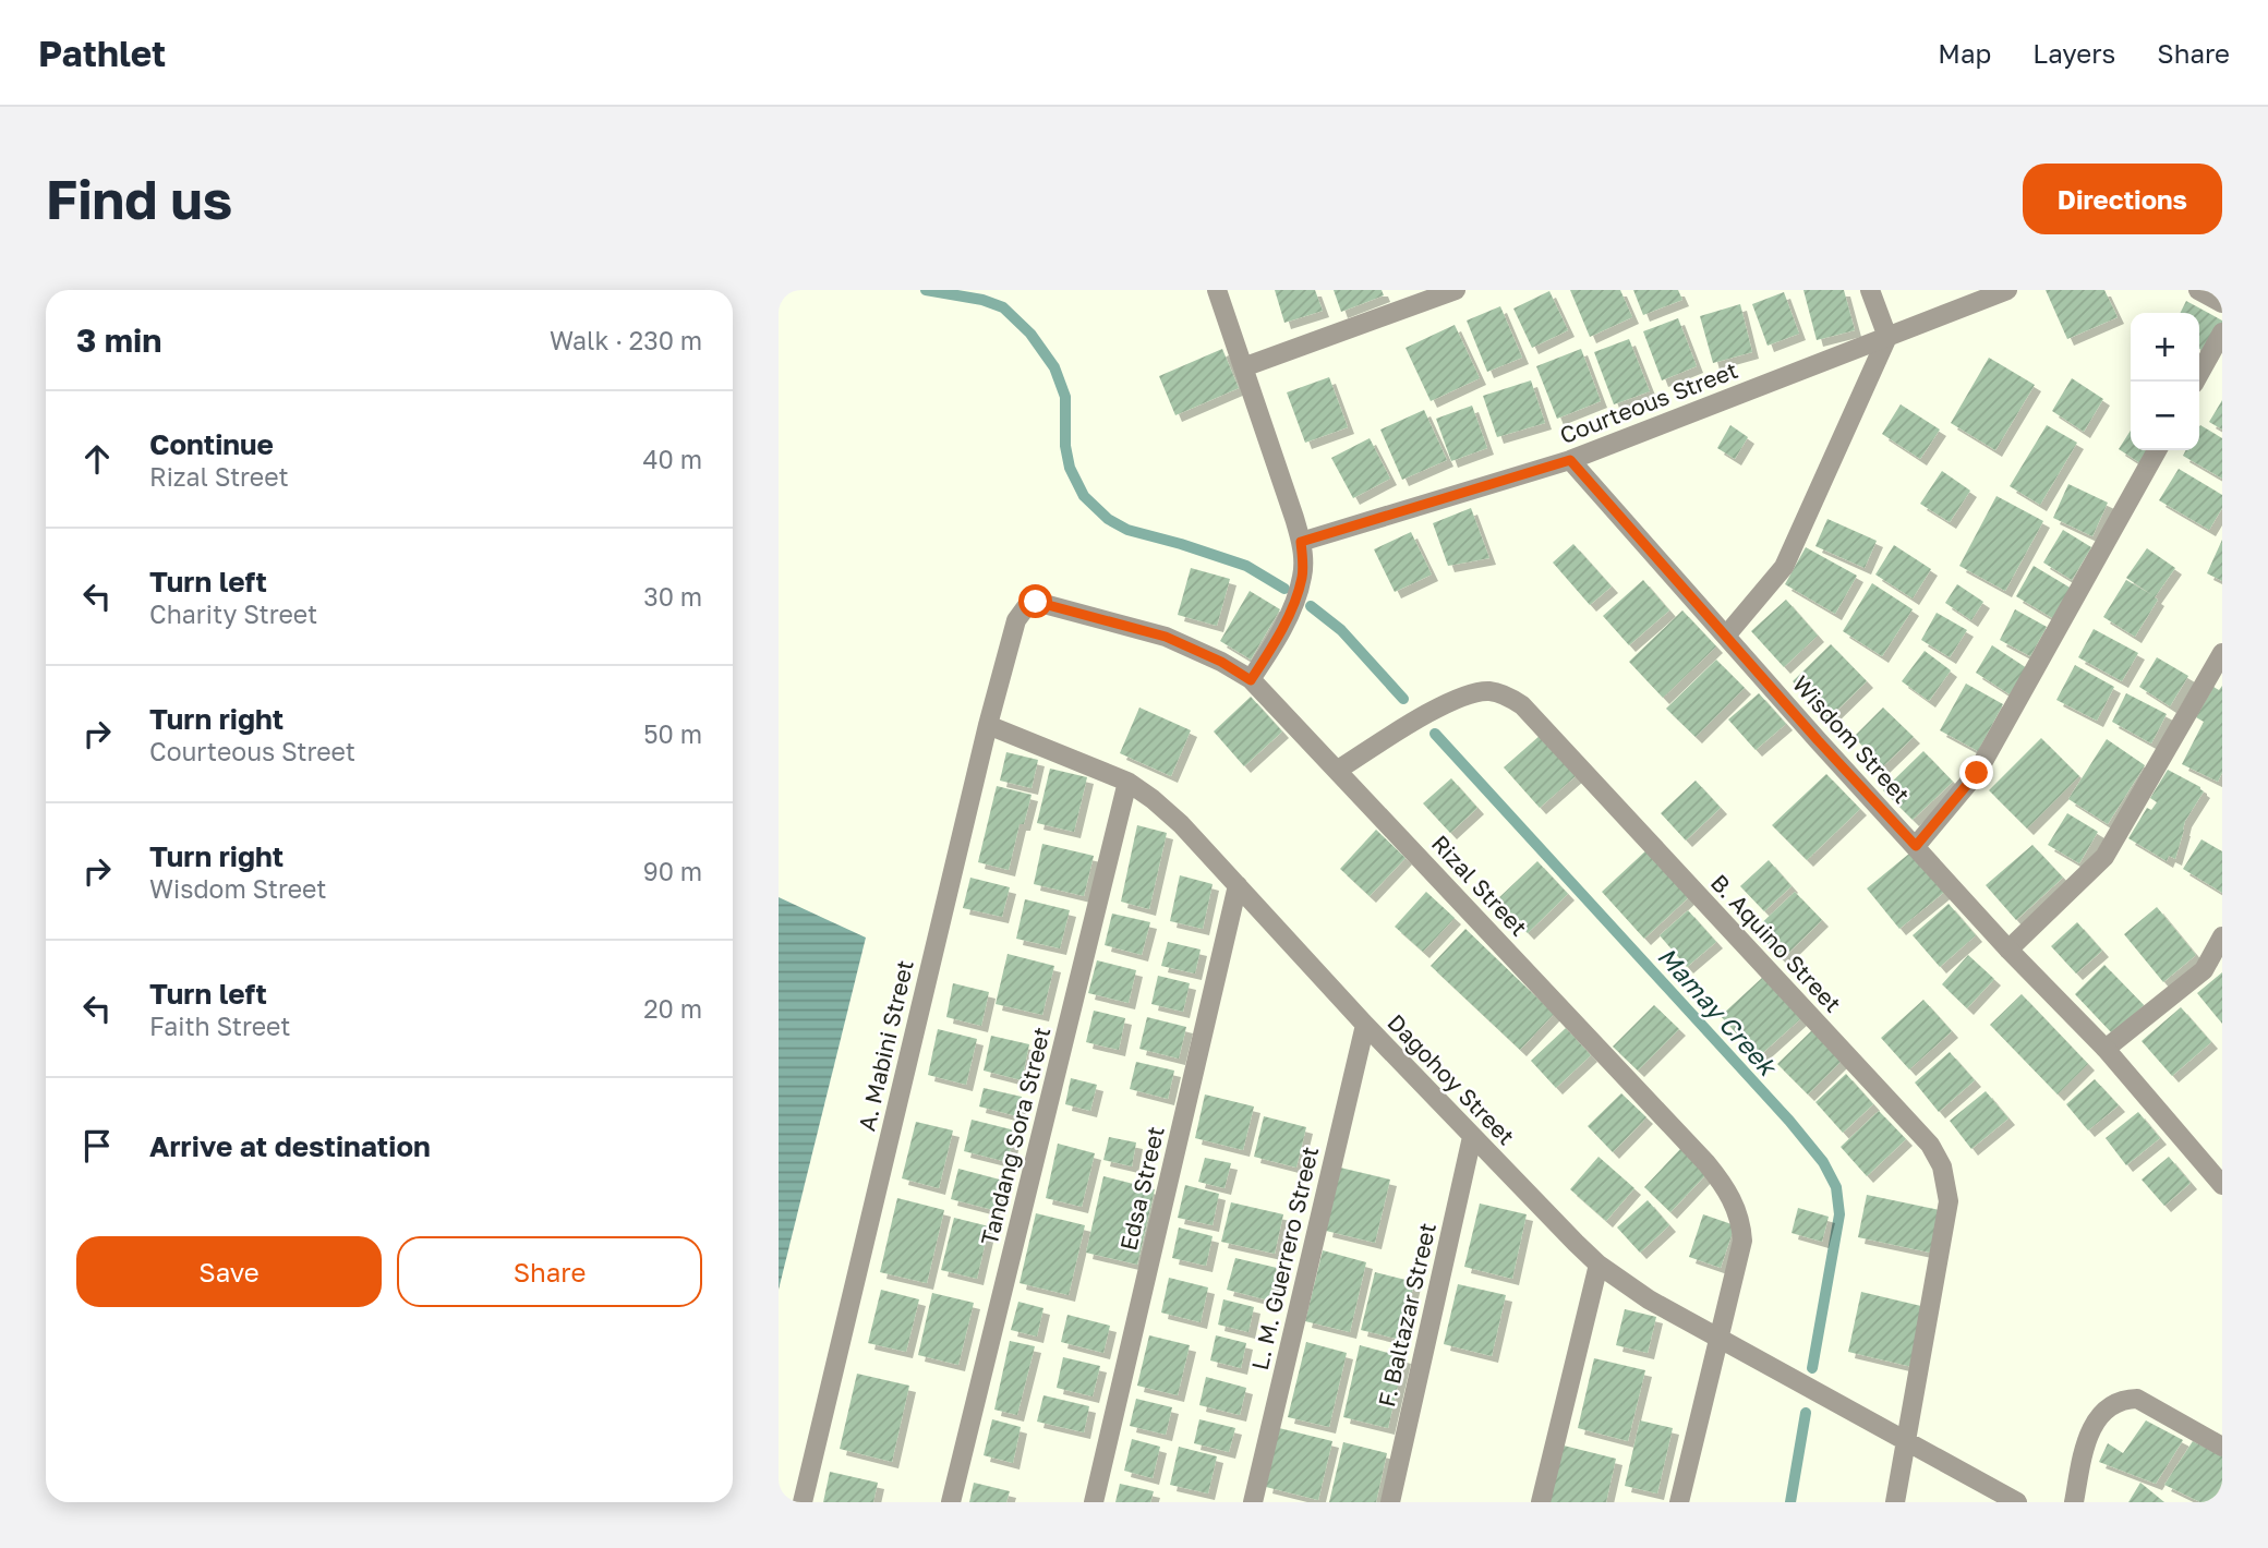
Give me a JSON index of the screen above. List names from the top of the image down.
{
  "streets": {
    "street": [
      "Courteous Street",
      "Wisdom Street",
      "Rizal Street",
      "B. Aquino Street",
      "A. Mabini Street",
      "Dagohoy Street",
      "Tandang Sora Street",
      "Edsa Street",
      "L. M. Guerrero Street",
      "F. Baltazar Street"
    ]
  },
  "crossings": [
    ["Courteous Street", "Wisdom Street"],
    ["Rizal Street", "B. Aquino Street"],
    ["Rizal Street", "A. Mabini Street"],
    ["Rizal Street", "Dagohoy Street"],
    ["B. Aquino Street", "Dagohoy Street"],
    ["A. Mabini Street", "Dagohoy Street"],
    ["Dagohoy Street", "Tandang Sora Street"],
    ["Dagohoy Street", "Edsa Street"],
    ["Dagohoy Street", "L. M. Guerrero Street"],
    ["Dagohoy Street", "F. Baltazar Street"]
  ],
  "water": ["Mamay Creek"],
  "page": {
    "header": "Pathlet",
    "nav": ["Map", "Layers", "Share"],
    "buttons": [
      "Directions",
      ["Save", "Share"]
    ],
    "title": "Find us",
    "heading": ["3 min", "Walk · 230 m"],
    "map_buttons": ["+", "−"],
    "list": [
      ["Continue", "Rizal Street", "40 m"],
      ["Turn left", "Charity Street", "30 m"],
      ["Turn right", "Courteous Street", "50 m"],
      ["Turn right", "Wisdom Street", "90 m"],
      ["Turn left", "Faith Street", "20 m"],
      "Arrive at destination"
    ]
  }
}
